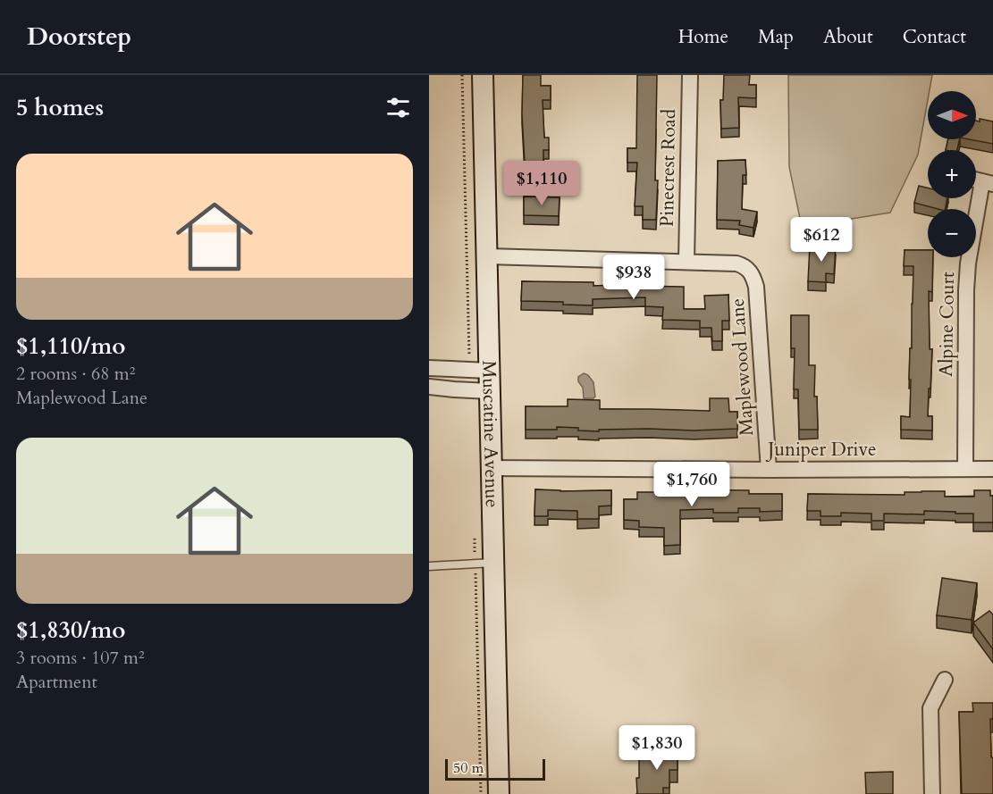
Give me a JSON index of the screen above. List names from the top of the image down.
{
  "streets": {
    "main road": ["Muscatine Avenue"],
    "street": [
      "Pinecrest Road",
      "Alpine Court",
      "Maplewood Lane",
      "Juniper Drive"
    ]
  },
  "crossings": [
    ["Pinecrest Road", "Maplewood Lane"],
    ["Alpine Court", "Juniper Drive"],
    ["Maplewood Lane", "Muscatine Avenue"],
    ["Maplewood Lane", "Juniper Drive"],
    ["Muscatine Avenue", "Juniper Drive"]
  ],
  "scale_bar": "50 m",
  "north": "right",
  "page": {
    "header": "Doorstep",
    "nav": [
      "Home",
      "Map",
      "About",
      "Contact"
    ],
    "heading": "5 homes",
    "map_buttons": ["+", "−"],
    "list": [
      {
        "name": "$1,110/mo",
        "note": "2 rooms · 68 m² · Maplewood Lane"
      },
      {
        "name": "$1,830/mo",
        "note": "3 rooms · 107 m² · Apartment"
      }
    ],
    "price": [
      "$1,110",
      "$612",
      "$938",
      "$1,760",
      "$1,830"
    ],
    "scale": "50 m"
  }
}
